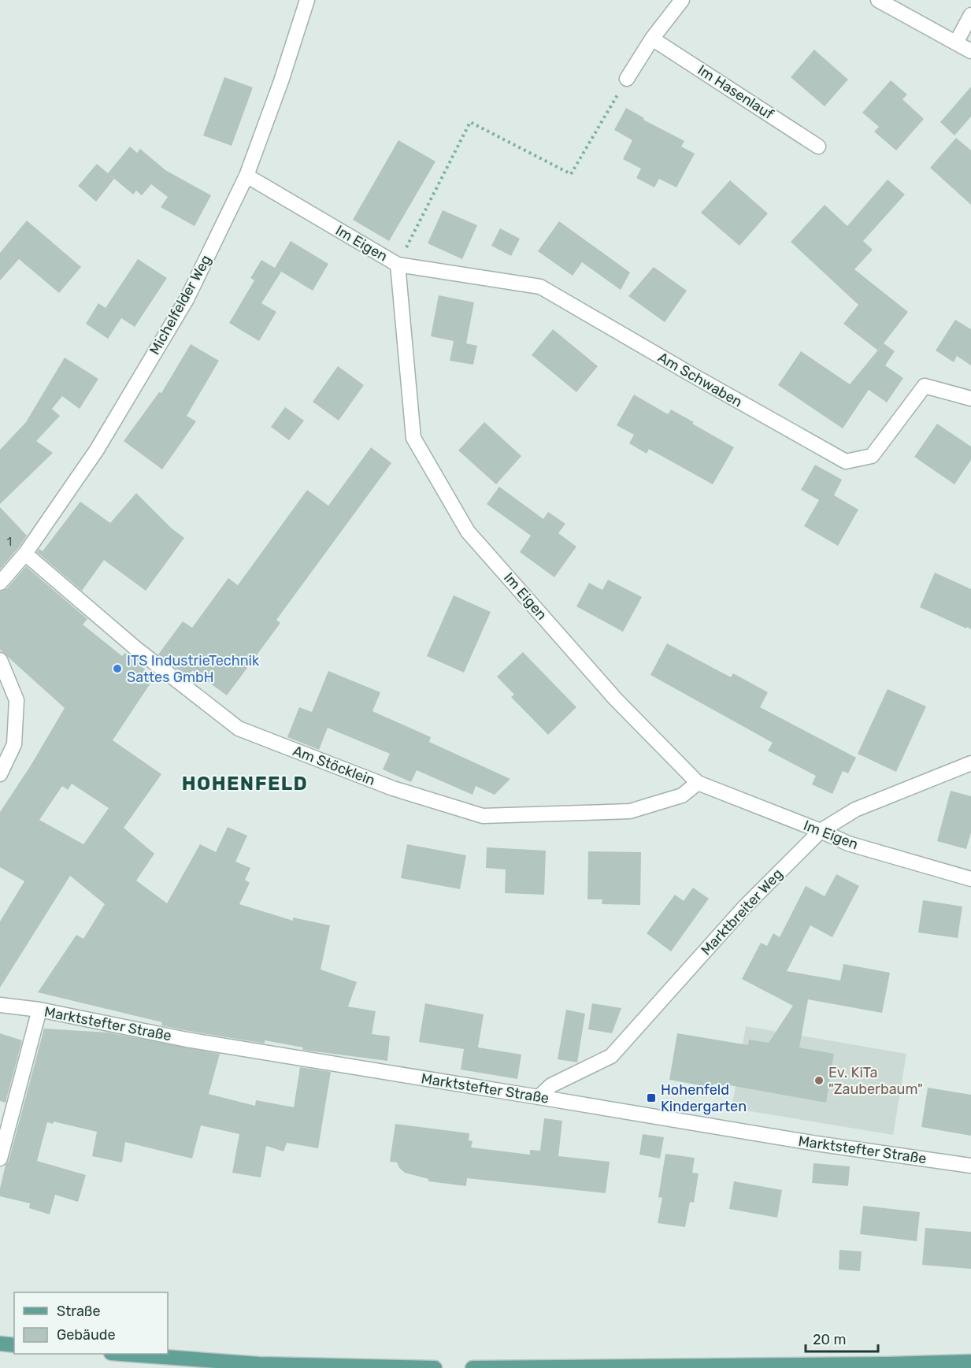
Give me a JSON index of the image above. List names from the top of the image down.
{
  "streets": {
    "street": [
      "Im Hasenlauf",
      "Im Eigen",
      "Michelfelder Weg",
      "Am Schwaben",
      "Am Stöcklein",
      "Marktbreiter Weg",
      "Marktstefter Straße"
    ]
  },
  "crossings": [
    ["Im Eigen", "Michelfelder Weg"],
    ["Im Eigen", "Am Schwaben"],
    ["Im Eigen", "Am Stöcklein"],
    ["Im Eigen", "Marktbreiter Weg"],
    ["Michelfelder Weg", "Am Stöcklein"],
    ["Marktbreiter Weg", "Marktstefter Straße"]
  ],
  "districts": ["HOHENFELD"],
  "places": {
    "other": ["ITS IndustrieTechnik Sattes GmbH", "Ev. KiTa \"Zauberbaum\""],
    "transit": ["Hohenfeld Kindergarten"]
  },
  "house_numbers": ["1"],
  "legend": ["Straße", "Gebäude"],
  "scale_bar": "20 m"
}
